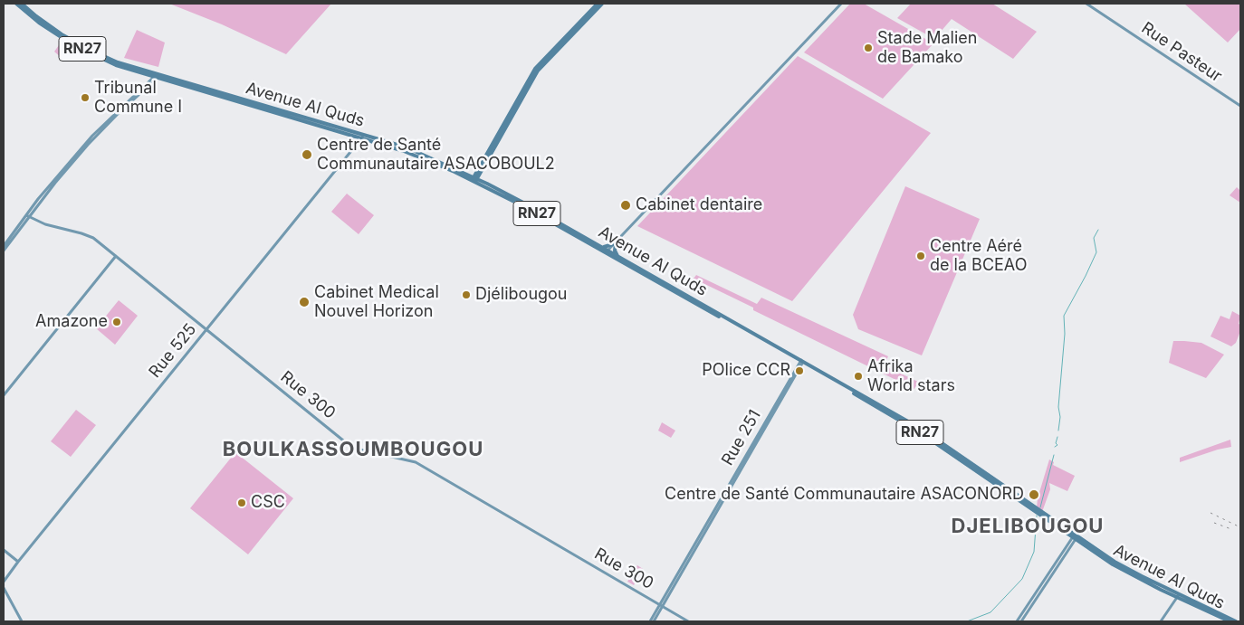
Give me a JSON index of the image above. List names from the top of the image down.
{
  "streets": {
    "main road": ["RN27", "Avenue Al Quds"],
    "street": [
      "Rue Pasteur",
      "Rue 525",
      "Rue 300",
      "Rue 251"
    ]
  },
  "crossings": [
    ["Avenue Al Quds", "Rue 525"],
    ["Avenue Al Quds", "Rue 251"],
    ["Rue 525", "Rue 300"],
    ["Rue 300", "Rue 251"]
  ],
  "districts": ["BOULKASSOUMBOUGOU", "DJELIBOUGOU"],
  "places": [
    "Stade Malien de Bamako",
    "Tribunal Commune I",
    "Centre de Santé Communautaire ASACOBOUL2",
    "Cabinet dentaire",
    "Centre Aéré de la BCEAO",
    "Djélibougou",
    "Cabinet Medical Nouvel Horizon",
    "Amazone",
    "POlice CCR",
    "Afrika World stars",
    "Centre de Santé Communautaire ASACONORD",
    "CSC"
  ]
}
